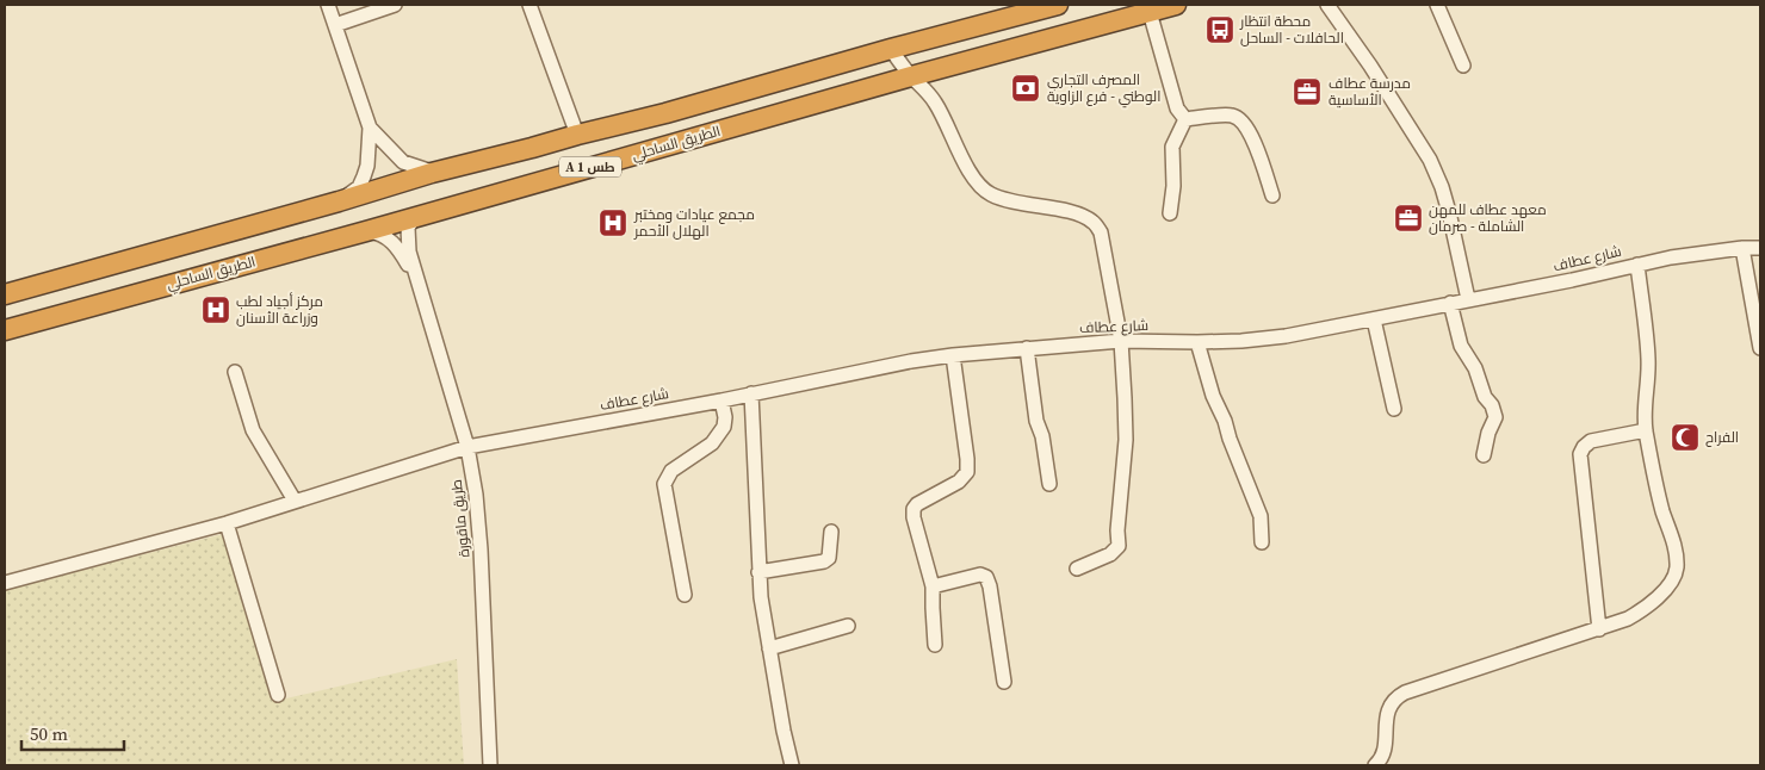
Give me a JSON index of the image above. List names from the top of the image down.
{
  "streets": {
    "highway": ["الطريق الساحلي", "A 1 طس"],
    "street": ["شارع عطاف", "طريق ماقورة"]
  },
  "crossings": [
    ["الطريق الساحلي", "طريق ماقورة"],
    ["شارع عطاف", "طريق ماقورة"]
  ],
  "places": {
    "bus stop": ["محطة انتظار الحافلات - الساحل"],
    "bank": ["المصرف التجاري الوطني - فرع الزاوية"],
    "office": ["مدرسة عطاف الأساسية", "معهد عطاف للمهن الشاملة - صرمان"],
    "hospital": ["مجمع عيادات ومختبر الهلال الأحمر", "مركز أجياد لطب وزراعة الأسنان"],
    "mosque": ["الفراح"]
  },
  "scale_bar": "50 m"
}
